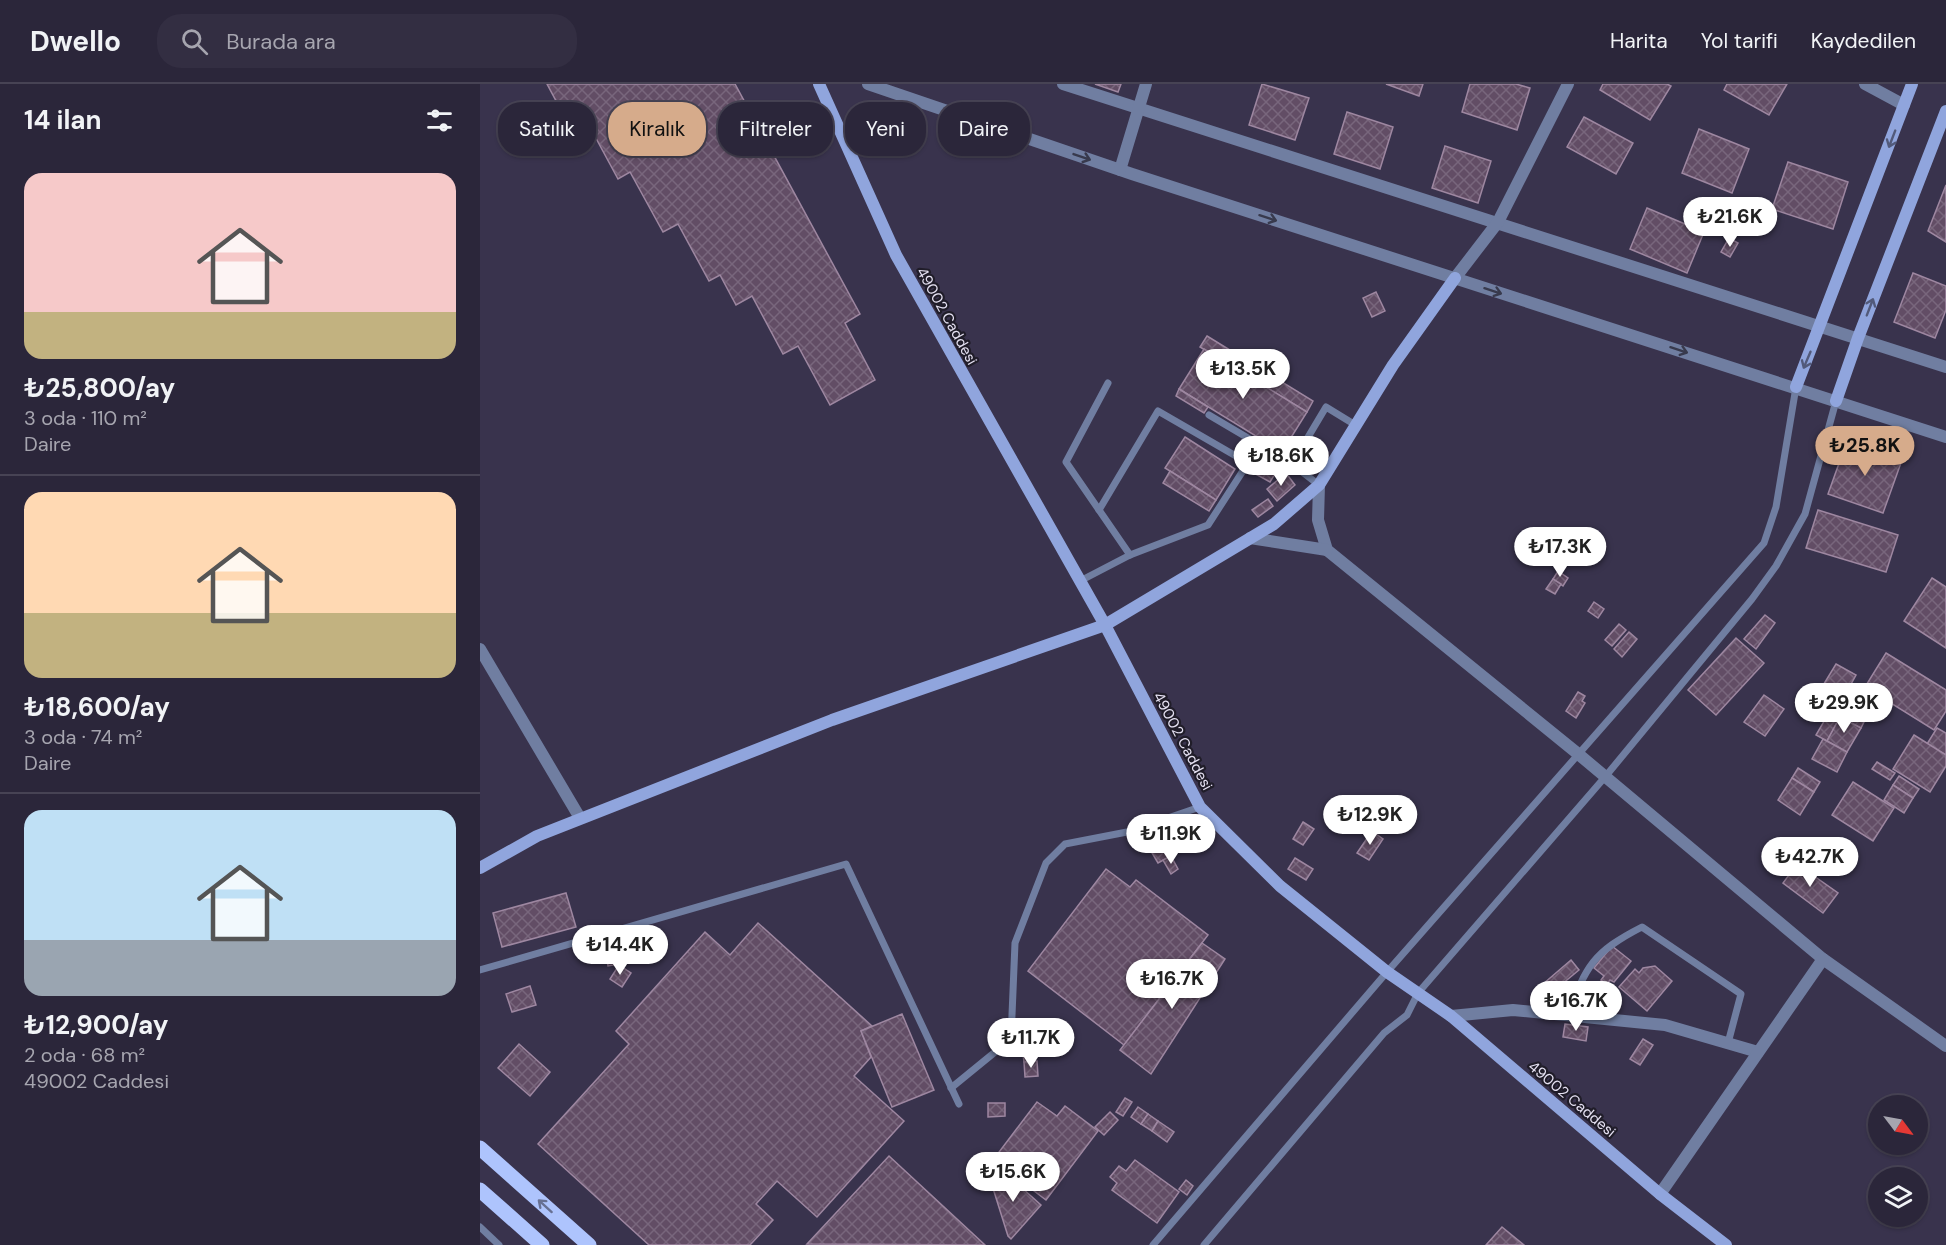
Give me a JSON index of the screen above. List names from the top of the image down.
{
  "streets": {
    "street": ["49002 Caddesi"]
  },
  "north": "bottom right",
  "page": {
    "header": "Dwello",
    "search": "Burada ara",
    "nav": ["Harita", "Yol tarifi", "Kaydedilen"],
    "heading": "14 ilan",
    "chip": [
      "Satılık",
      "Kiralık",
      "Filtreler",
      "Yeni",
      "Daire"
    ],
    "list": [
      {
        "name": "₺25,800/ay",
        "note": "3 oda · 110 m² · Daire"
      },
      {
        "name": "₺18,600/ay",
        "note": "3 oda · 74 m² · Daire"
      },
      {
        "name": "₺12,900/ay",
        "note": "2 oda · 68 m² · 49002 Caddesi"
      }
    ],
    "price": [
      "₺21.6K",
      "₺13.5K",
      "₺25.8K",
      "₺18.6K",
      "₺17.3K",
      "₺29.9K",
      "₺12.9K",
      "₺11.9K",
      "₺42.7K",
      "₺14.4K",
      "₺16.7K",
      "₺16.7K",
      "₺11.7K",
      "₺15.6K"
    ]
  }
}
